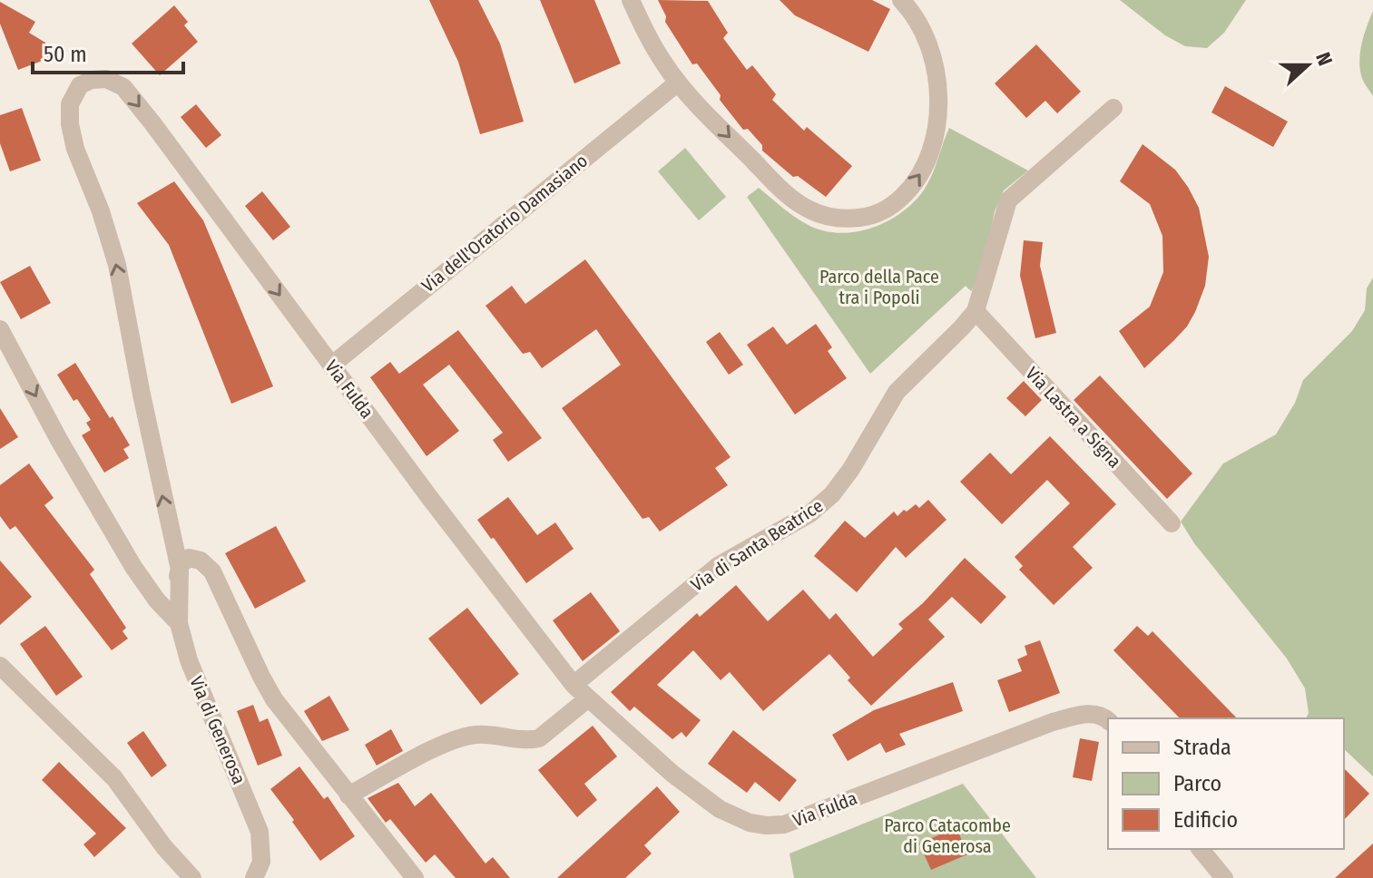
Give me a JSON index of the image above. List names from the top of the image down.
{
  "streets": {
    "street": [
      "Via dell'Oratorio Damasiano",
      "Via Fulda",
      "Via Lastra a Signa",
      "Via di Santa Beatrice",
      "Via di Generosa"
    ]
  },
  "crossings": [
    ["Via dell'Oratorio Damasiano", "Via Fulda"],
    ["Via Fulda", "Via di Santa Beatrice"],
    ["Via Fulda", "Via di Generosa"],
    ["Via Lastra a Signa", "Via di Santa Beatrice"]
  ],
  "one_way": ["Via di Generosa"],
  "parks": ["Parco della Pace tra i Popoli", "Parco Catacombe di Generosa"],
  "legend": ["Strada", "Parco", "Edificio"],
  "scale_bar": "50 m",
  "north": "right"
}
